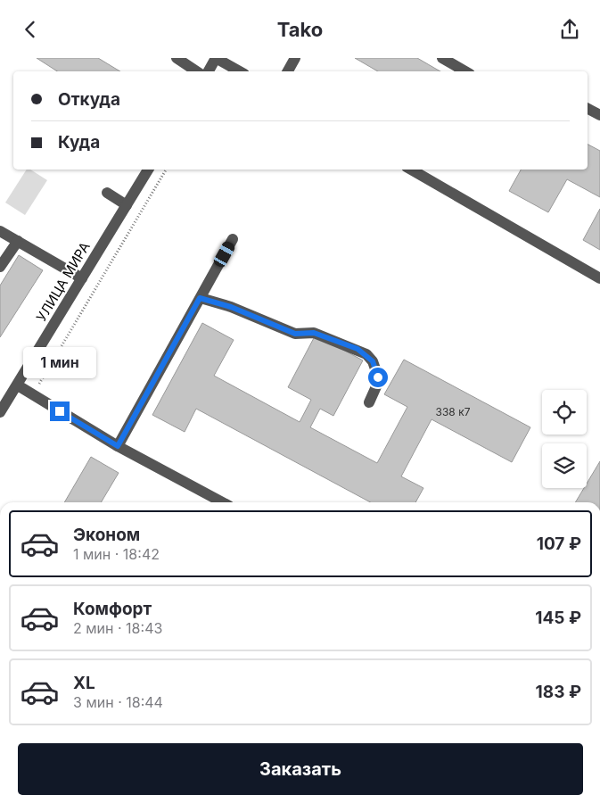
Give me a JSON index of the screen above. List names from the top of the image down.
{
  "streets": {
    "street": ["УЛИЦА МИРА"]
  },
  "house_numbers": ["338 к7"],
  "page": {
    "header": "Tako",
    "banner": ["Откуда", "Куда"],
    "bubble": "1 мин",
    "list": [
      {
        "name": "Эконом",
        "note": "1 мин · 18:42",
        "value": "107 ₽"
      },
      {
        "name": "Комфорт",
        "note": "2 мин · 18:43",
        "value": "145 ₽"
      },
      {
        "name": "XL",
        "note": "3 мин · 18:44",
        "value": "183 ₽"
      }
    ],
    "buttons": "Заказать"
  }
}
